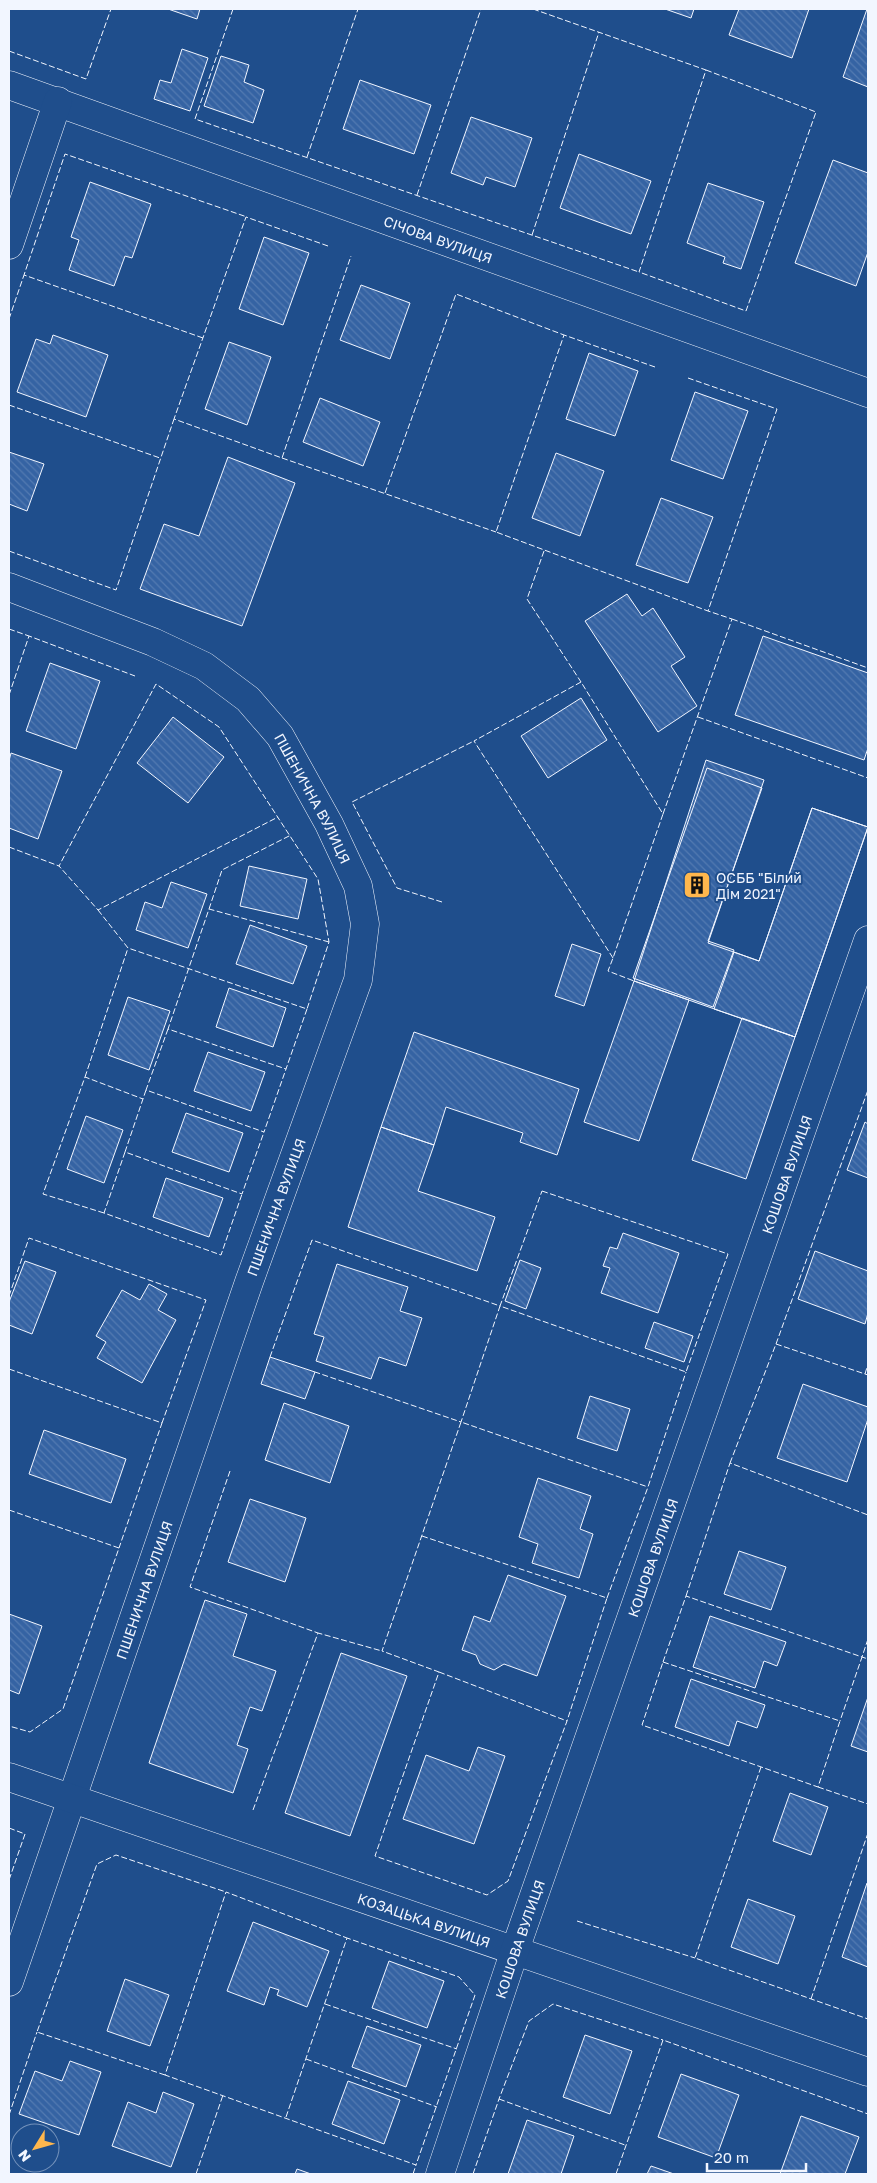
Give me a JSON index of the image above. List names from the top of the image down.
{
  "streets": {
    "street": [
      "СІЧОВА ВУЛИЦЯ",
      "ПШЕНИЧНА ВУЛИЦЯ",
      "КОШОВА ВУЛИЦЯ",
      "КОЗАЦЬКА ВУЛИЦЯ"
    ]
  },
  "crossings": [
    ["ПШЕНИЧНА ВУЛИЦЯ", "КОЗАЦЬКА ВУЛИЦЯ"],
    ["КОШОВА ВУЛИЦЯ", "КОЗАЦЬКА ВУЛИЦЯ"]
  ],
  "places": {
    "building": ["ОСББ \"Білий Дім 2021\""]
  },
  "scale_bar": "20 m",
  "north": "bottom left"
}
